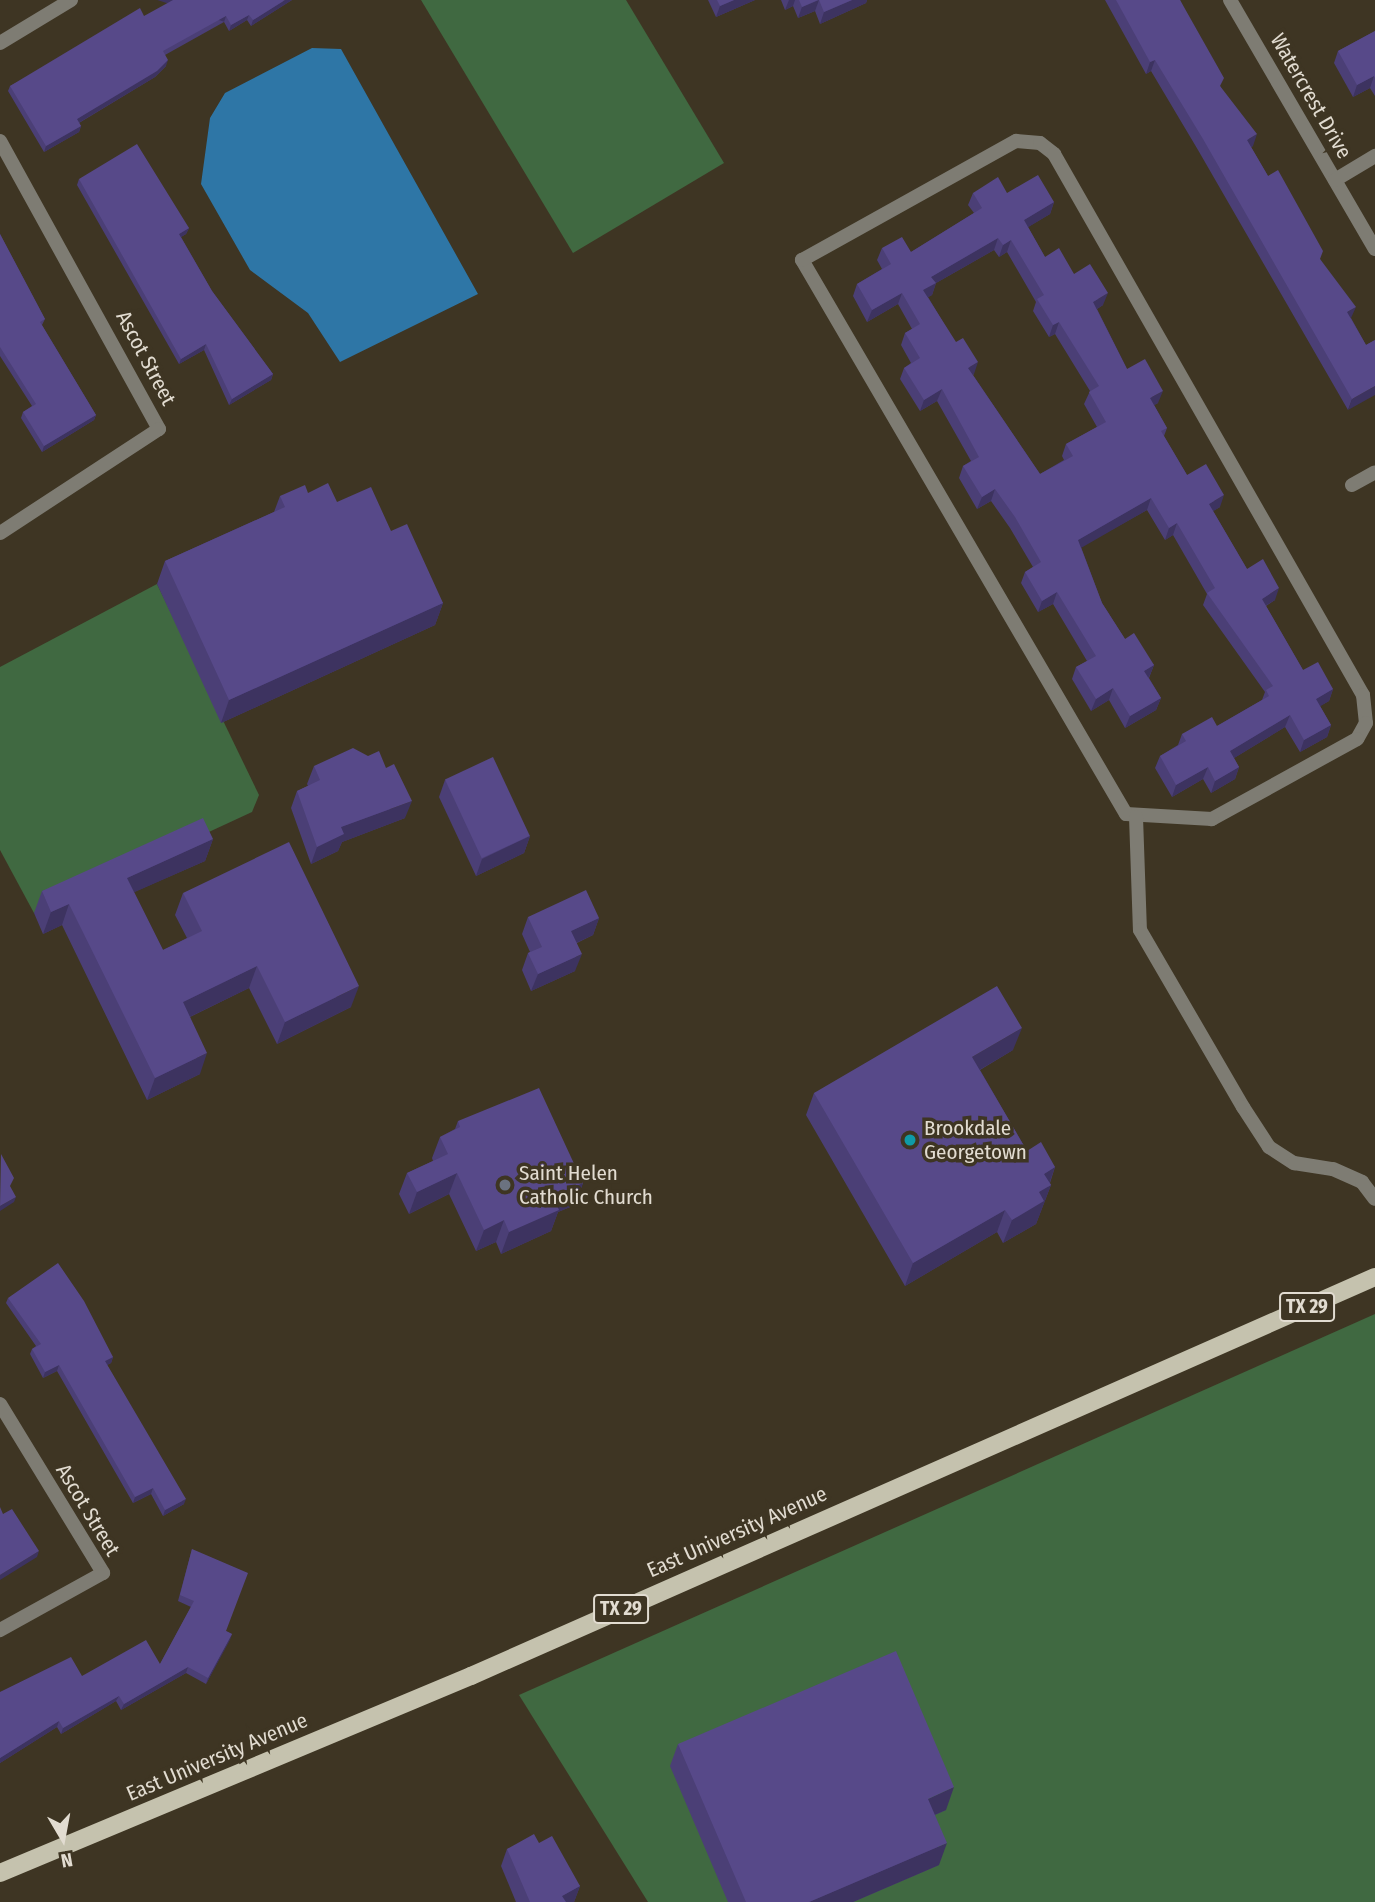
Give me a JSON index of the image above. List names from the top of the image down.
{
  "streets": {
    "main road": ["TX 29", "East University Avenue"],
    "street": ["Watercrest Drive", "Ascot Street"]
  },
  "places": ["Brookdale Georgetown", "Saint Helen Catholic Church"],
  "north": "bottom"
}
